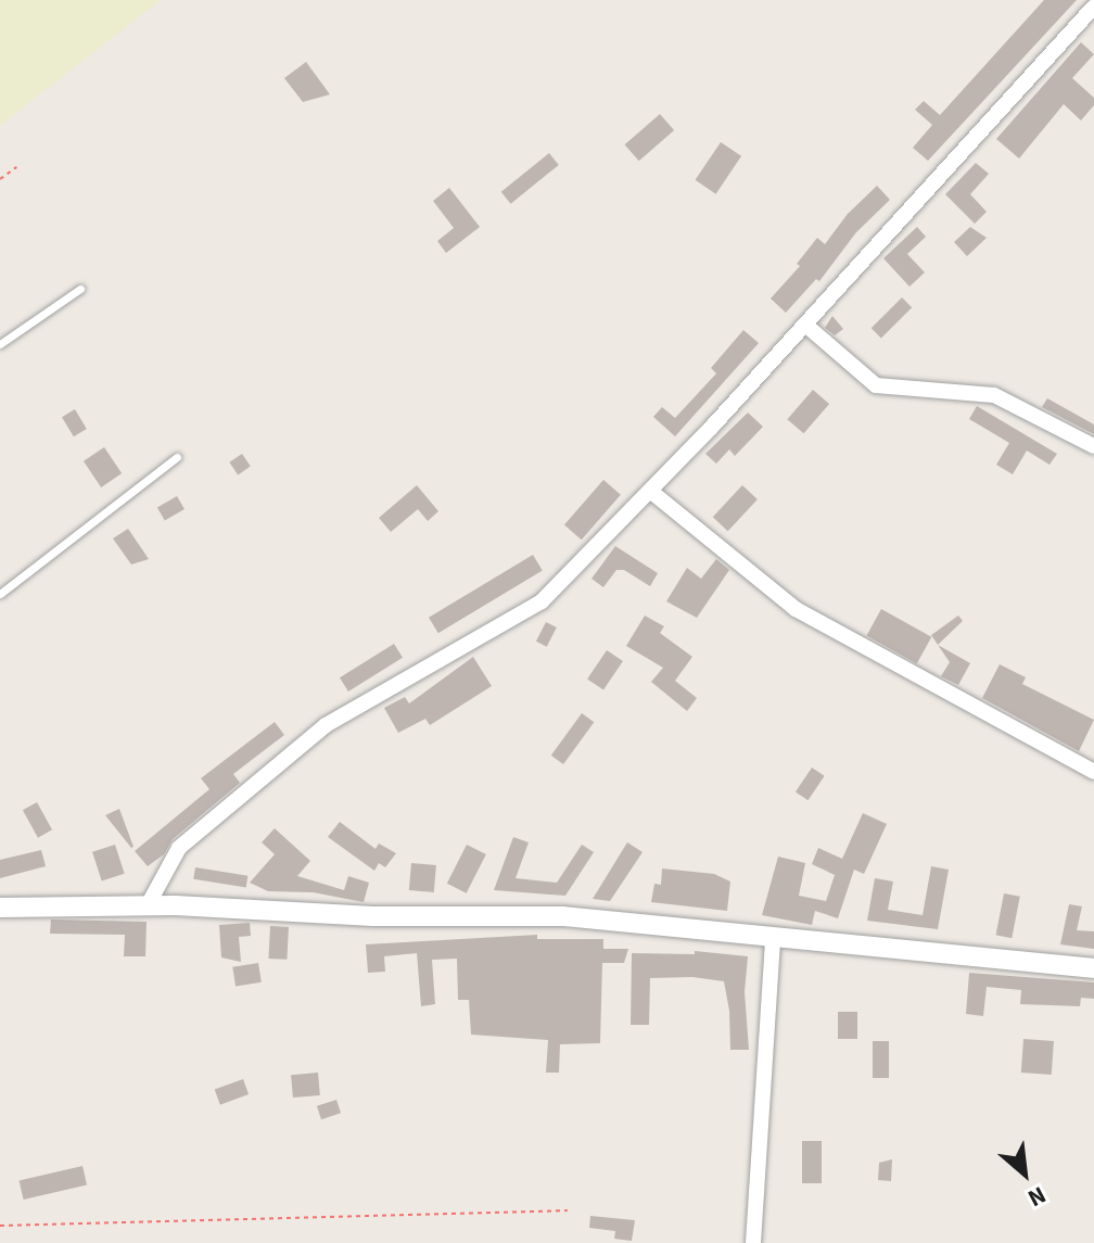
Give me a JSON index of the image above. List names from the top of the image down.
{
  "north": "bottom right"
}
